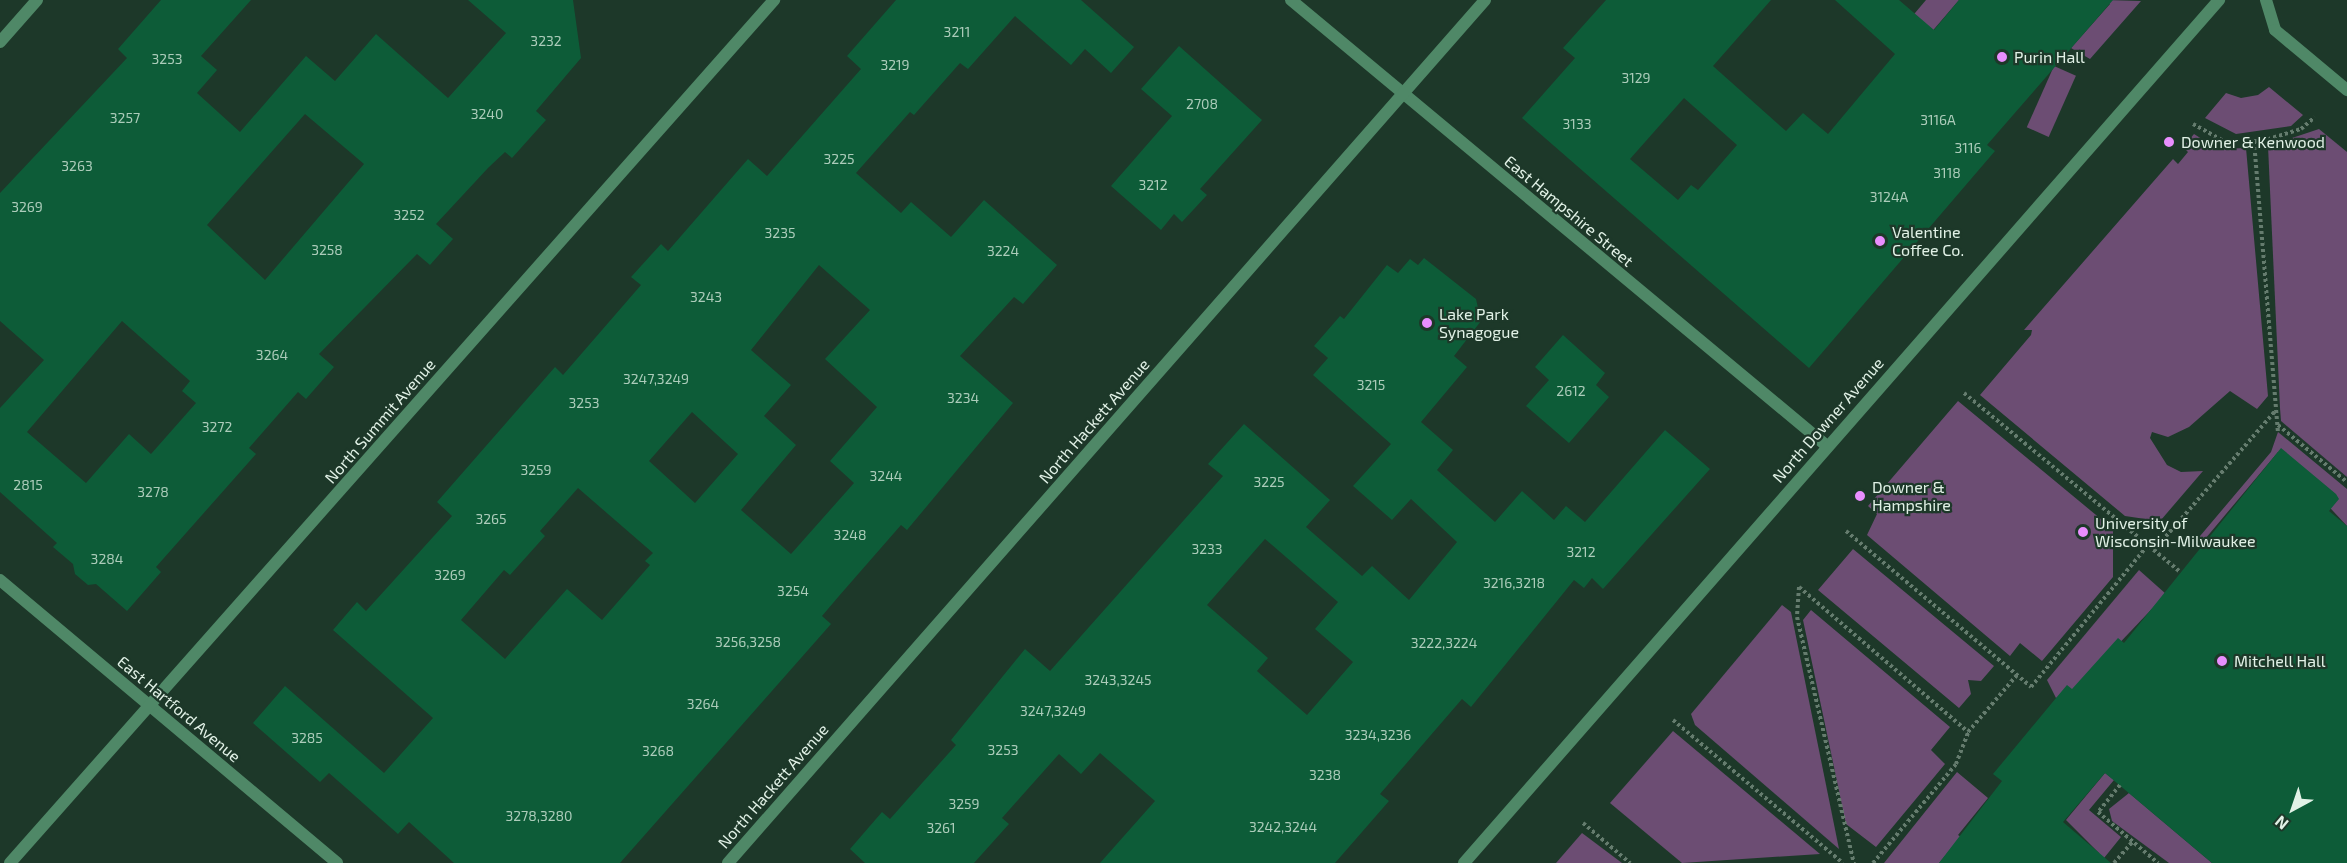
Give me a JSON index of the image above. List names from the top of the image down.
{
  "streets": {
    "street": [
      "East Hampshire Street",
      "North Downer Avenue",
      "North Summit Avenue",
      "North Hackett Avenue",
      "East Hartford Avenue"
    ]
  },
  "crossings": [
    ["East Hampshire Street", "North Downer Avenue"],
    ["East Hampshire Street", "North Hackett Avenue"],
    ["North Summit Avenue", "East Hartford Avenue"]
  ],
  "places": [
    "Purin Hall",
    "Downer & Kenwood",
    "Valentine Coffee Co.",
    "Lake Park Synagogue",
    "Downer & Hampshire",
    "University of Wisconsin-Milwaukee",
    "Mitchell Hall"
  ],
  "house_numbers": [
    "3211",
    "3232",
    "3253",
    "3219",
    "3129",
    "2708",
    "3240",
    "3257",
    "3116A",
    "3133",
    "3116",
    "3225",
    "3263",
    "3118",
    "3212",
    "3124A",
    "3269",
    "3252",
    "3235",
    "3258",
    "3224",
    "3243",
    "3264",
    "3247,3249",
    "3215",
    "2612",
    "3234",
    "3253",
    "3272",
    "3259",
    "3244",
    "3225",
    "2815",
    "3278",
    "3265",
    "3248",
    "3233",
    "3212",
    "3284",
    "3269",
    "3216,3218",
    "3254",
    "3256,3258",
    "3222,3224",
    "3243,3245",
    "3264",
    "3247,3249",
    "3234,3236",
    "3285",
    "3253",
    "3268",
    "3238",
    "3259",
    "3278,3280",
    "3242,3244",
    "3261"
  ],
  "north": "bottom left"
}
